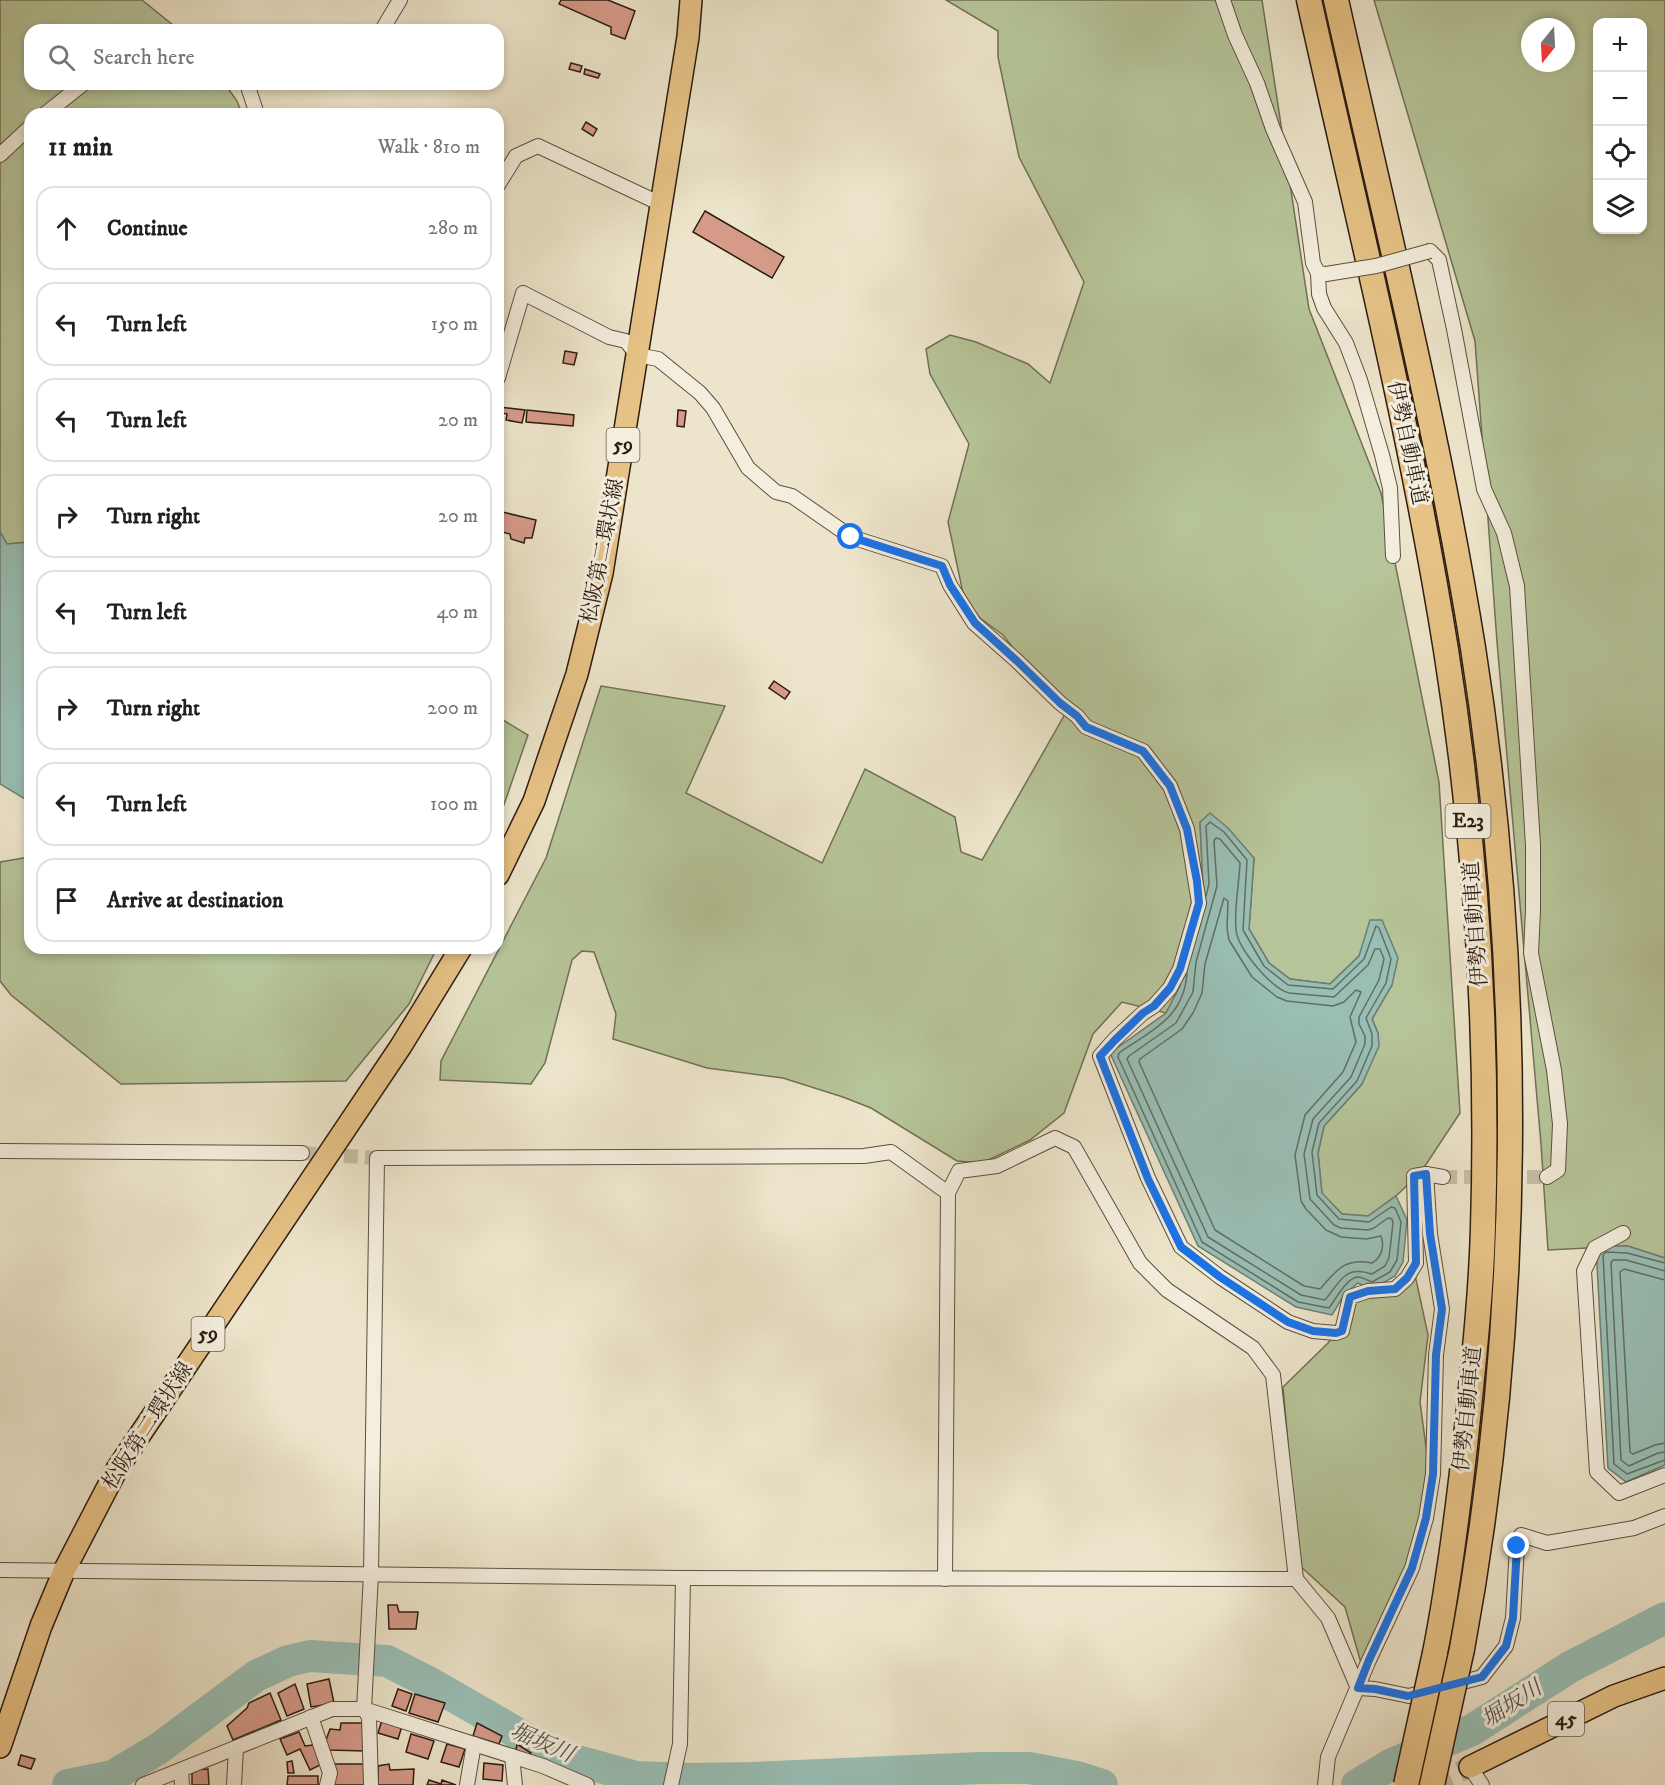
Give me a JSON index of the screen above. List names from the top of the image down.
{
  "streets": {
    "highway": ["伊勢自動車道", "E23"],
    "main road": ["59", "松阪第二環状線", "45"]
  },
  "water": ["堀坂川"],
  "north": "bottom",
  "page": {
    "map_buttons": ["+", "−"],
    "search": "Search here",
    "heading": ["11 min", "Walk · 810 m"],
    "list": [
      ["Continue", "280 m"],
      ["Turn left", "150 m"],
      ["Turn left", "20 m"],
      ["Turn right", "20 m"],
      ["Turn left", "40 m"],
      ["Turn right", "200 m"],
      ["Turn left", "100 m"],
      "Arrive at destination"
    ]
  }
}
